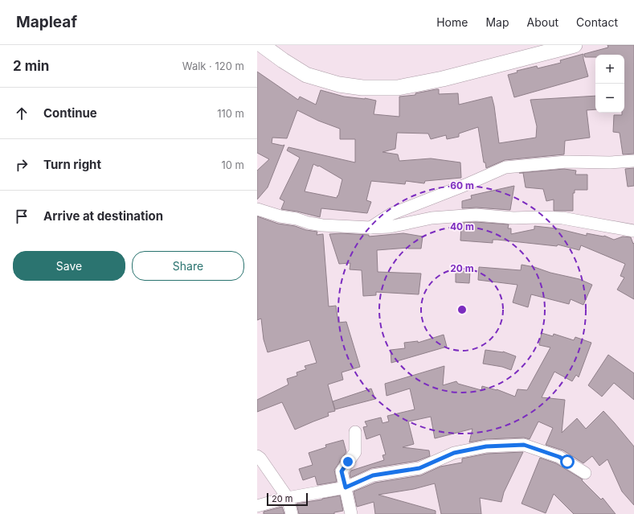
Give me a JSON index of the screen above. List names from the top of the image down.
{
  "scale_bar": "20 m",
  "page": {
    "header": "Mapleaf",
    "nav": [
      "Home",
      "Map",
      "About",
      "Contact"
    ],
    "heading": ["2 min", "Walk · 120 m"],
    "map_buttons": ["+", "−"],
    "list": [
      ["Continue", "110 m"],
      ["Turn right", "10 m"],
      "Arrive at destination"
    ],
    "buttons": ["Save", "Share"],
    "scale": "20 m"
  },
  "rings": ["60 m", "40 m", "20 m"]
}
